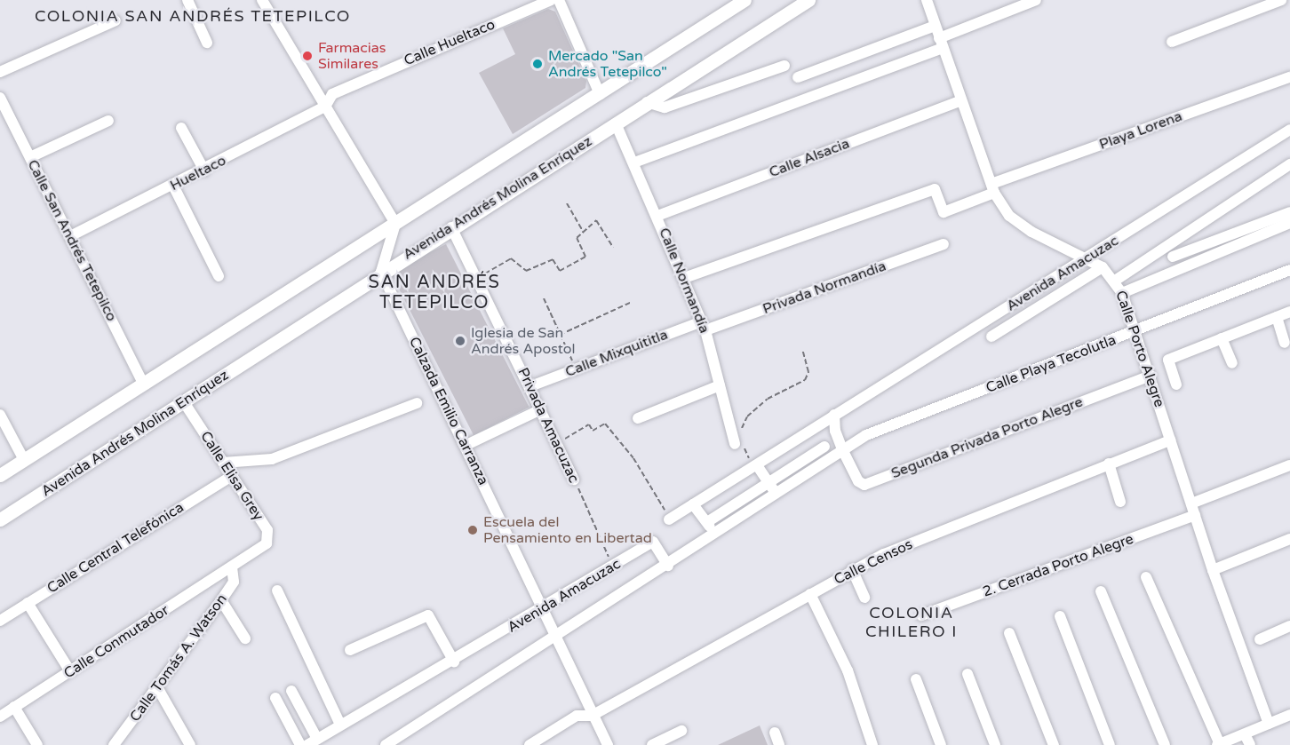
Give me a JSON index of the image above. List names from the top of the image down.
{
  "streets": {
    "main road": ["Avenida Andrés Molina Enríquez"],
    "street": [
      "Calle Hueltaco",
      "Playa Lorena",
      "Calle Alsacia",
      "Hueltaco",
      "Calle San Andrés Tetepilco",
      "Avenida Amacuzac",
      "Calle Normandía",
      "Privada Normandía",
      "Calle Porto Alegre",
      "Calle Mixquititla",
      "Calle Playa Tecolutla",
      "Calzada Emilio Carranza",
      "Privada Amacuzac",
      "Segunda Privada Porto Alegre",
      "Calle Elisa Grey",
      "Calle Central Telefónica",
      "Calle Censos",
      "2. Cerrada Porto Alegre",
      "Calle Conmutador",
      "Calle Tomás A. Watson"
    ]
  },
  "crossings": [
    ["Calle Hueltaco", "Hueltaco"],
    ["Playa Lorena", "Calle Normandía"],
    ["Playa Lorena", "Calle Porto Alegre"],
    ["Calle Alsacia", "Calle Normandía"],
    ["Calle Alsacia", "Calle Porto Alegre"],
    ["Hueltaco", "Calle San Andrés Tetepilco"],
    ["Avenida Andrés Molina Enríquez", "Calle Normandía"],
    ["Avenida Andrés Molina Enríquez", "Calzada Emilio Carranza"],
    ["Avenida Andrés Molina Enríquez", "Privada Amacuzac"],
    ["Avenida Andrés Molina Enríquez", "Calle Elisa Grey"],
    ["Avenida Amacuzac", "Calle Porto Alegre"],
    ["Avenida Amacuzac", "Calle Playa Tecolutla"],
    ["Avenida Amacuzac", "Calzada Emilio Carranza"],
    ["Avenida Amacuzac", "Privada Amacuzac"],
    ["Avenida Amacuzac", "Segunda Privada Porto Alegre"],
    ["Calle Normandía", "Privada Normandía"],
    ["Calle Normandía", "Calle Mixquititla"],
    ["Privada Normandía", "Calle Mixquititla"],
    ["Calle Porto Alegre", "Calle Playa Tecolutla"],
    ["Calle Porto Alegre", "Segunda Privada Porto Alegre"],
    ["Calle Porto Alegre", "Calle Censos"],
    ["Calle Porto Alegre", "2. Cerrada Porto Alegre"],
    ["Calle Mixquititla", "Privada Amacuzac"],
    ["Calle Playa Tecolutla", "Segunda Privada Porto Alegre"],
    ["Calzada Emilio Carranza", "Calle Censos"],
    ["Calle Elisa Grey", "Calle Central Telefónica"],
    ["Calle Elisa Grey", "Calle Conmutador"],
    ["Calle Elisa Grey", "Calle Tomás A. Watson"],
    ["Calle Conmutador", "Calle Tomás A. Watson"]
  ],
  "districts": ["COLONIA SAN ANDRÉS TETEPILCO", "SAN ANDRÉS TETEPILCO", "COLONIA CHILERO I"],
  "places": [
    "Farmacias Similares",
    "Mercado \"San Andrés Tetepilco\"",
    "Iglesia de San Andrés Apostol",
    "Escuela del Pensamiento en Libertad"
  ]
}
